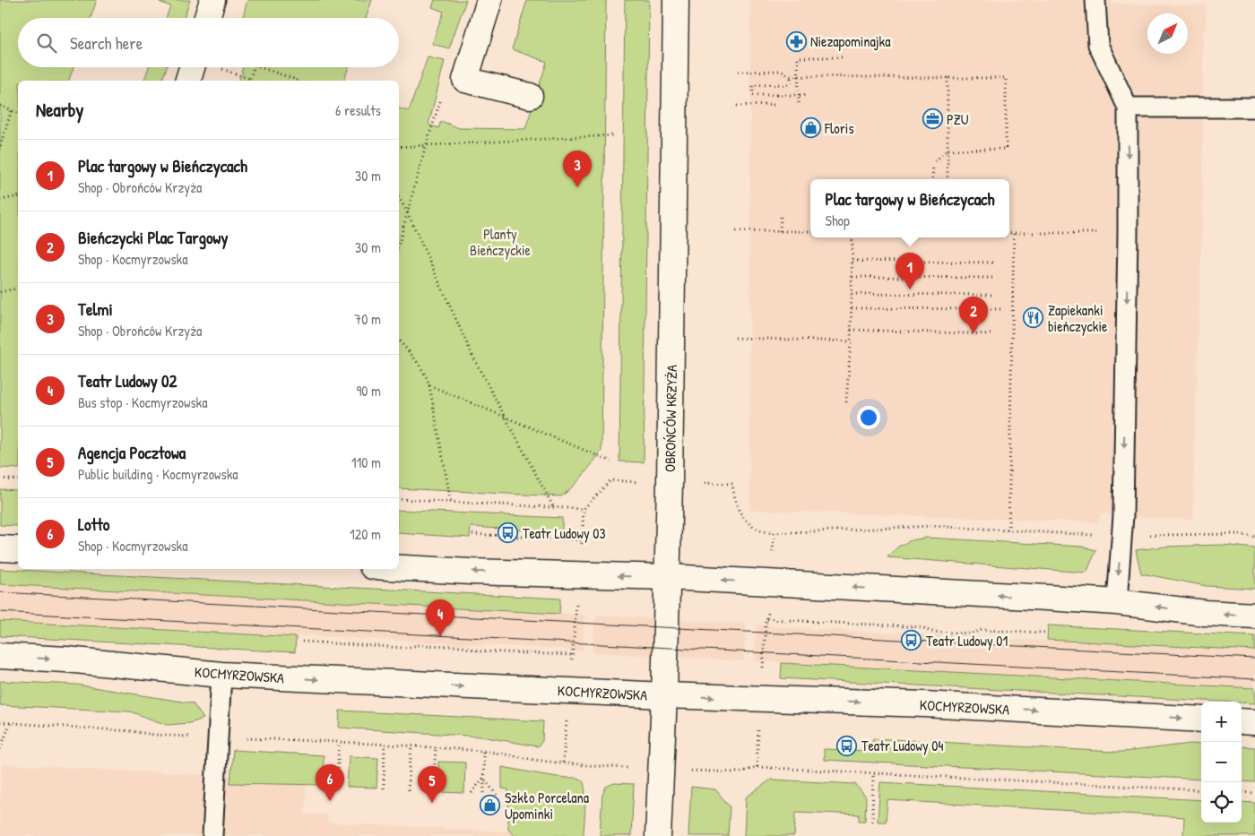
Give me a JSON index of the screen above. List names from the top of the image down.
{
  "streets": {
    "main road": ["OBROŃCÓW KRZYŻA", "KOCMYRZOWSKA"]
  },
  "crossings": [
    ["OBROŃCÓW KRZYŻA", "KOCMYRZOWSKA"]
  ],
  "parks": ["Planty Bieńczyckie"],
  "places": {
    "pharmacy": ["Niezapominajka"],
    "office": ["PZU"],
    "shop": ["Floris", "Szkło Porcelana Upominki"],
    "restaurant": ["Zapiekanki bieńczyckie"],
    "bus stop": ["Teatr Ludowy 03", "Teatr Ludowy 01", "Teatr Ludowy 04"]
  },
  "north": "top right",
  "page": {
    "search": "Search here",
    "heading": ["Nearby", "6 results"],
    "list": [
      {
        "mark": "1",
        "name": "Plac targowy w Bieńczycach",
        "note": "Shop · Obrońców Krzyża",
        "value": "30 m"
      },
      {
        "mark": "2",
        "name": "Bieńczycki Plac Targowy",
        "note": "Shop · Kocmyrzowska",
        "value": "30 m"
      },
      {
        "mark": "3",
        "name": "Telmi",
        "note": "Shop · Obrońców Krzyża",
        "value": "70 m"
      },
      {
        "mark": "4",
        "name": "Teatr Ludowy 02",
        "note": "Bus stop · Kocmyrzowska",
        "value": "90 m"
      },
      {
        "mark": "5",
        "name": "Agencja Pocztowa",
        "note": "Public building · Kocmyrzowska",
        "value": "110 m"
      },
      {
        "mark": "6",
        "name": "Lotto",
        "note": "Shop · Kocmyrzowska",
        "value": "120 m"
      }
    ],
    "pins": [
      "3",
      "1",
      "2",
      "4",
      "6",
      "5"
    ],
    "popup": ["Plac targowy w Bieńczycach", "Shop"],
    "map_buttons": ["+", "−"]
  }
}
